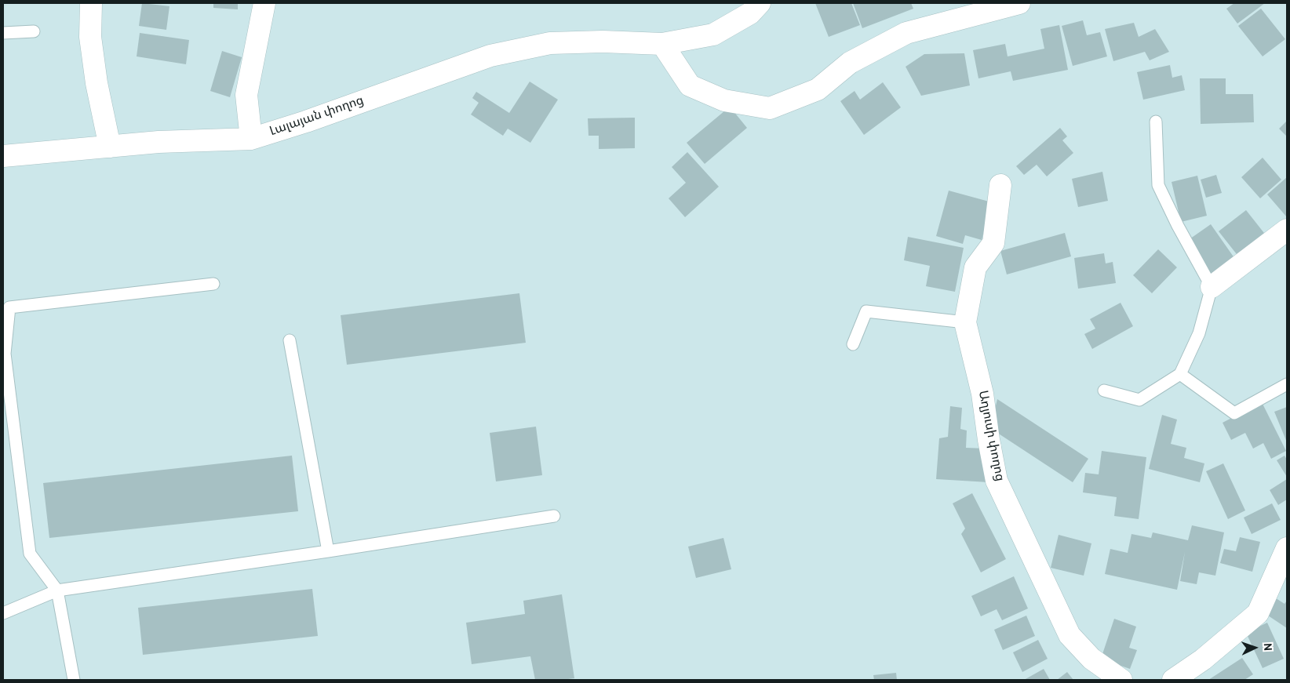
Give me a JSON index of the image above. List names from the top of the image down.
{
  "streets": {
    "street": ["Լալայան փողոց", "Աղյուսի փողոց"]
  },
  "north": "right"
}
